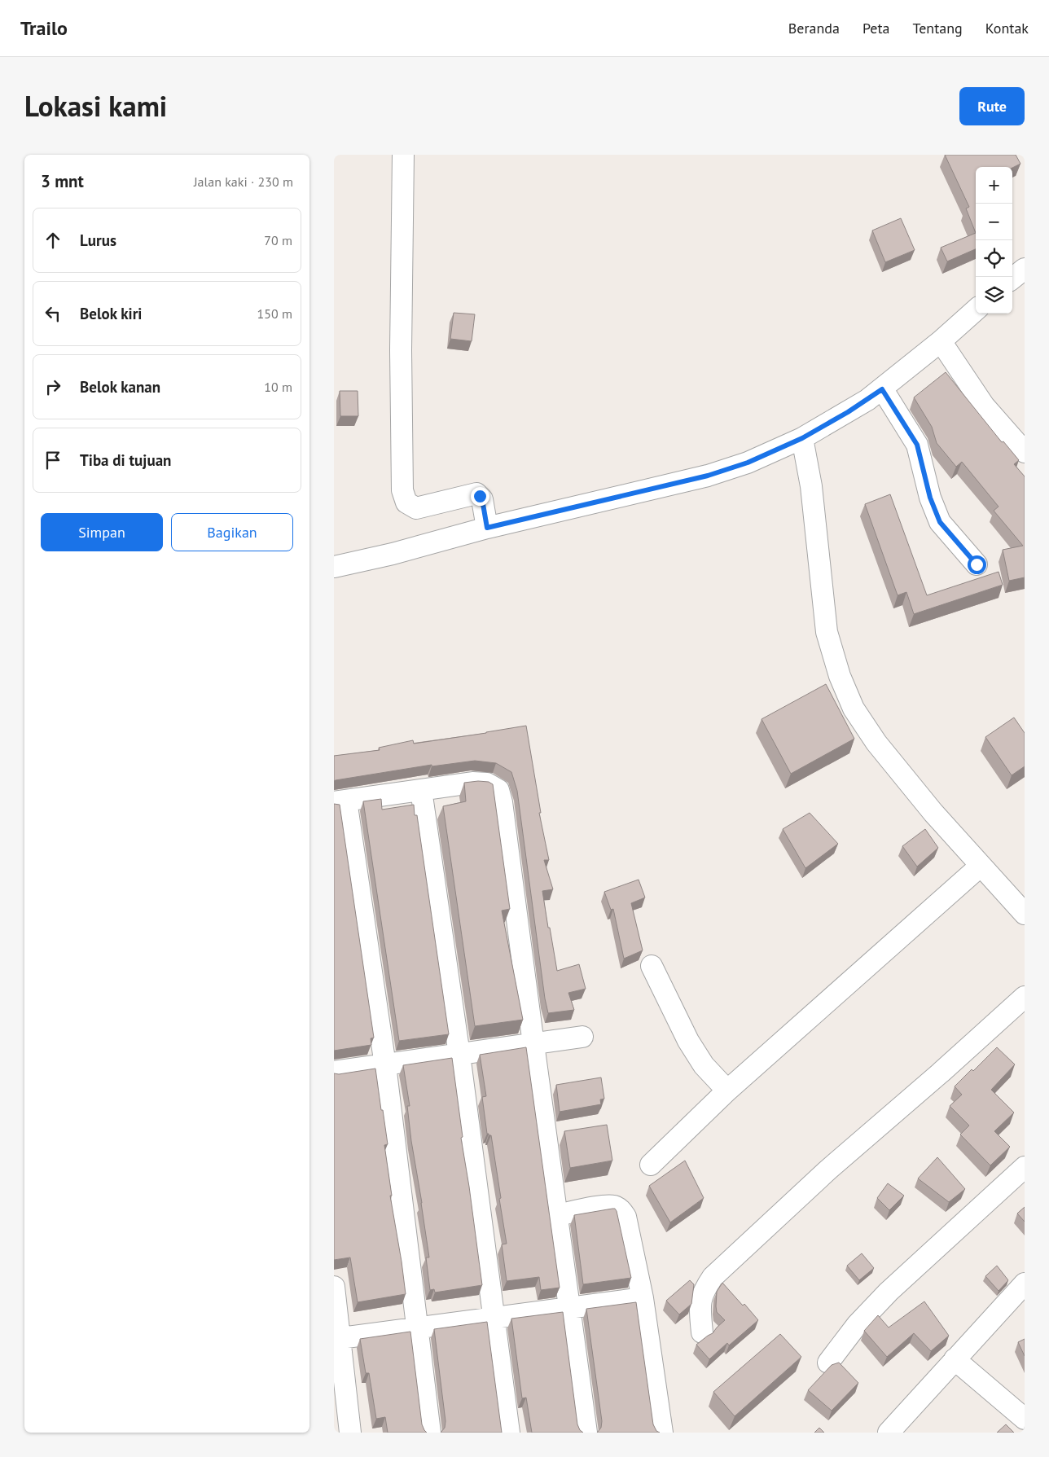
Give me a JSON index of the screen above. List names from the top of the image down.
{
  "page": {
    "header": "Trailo",
    "nav": [
      "Beranda",
      "Peta",
      "Tentang",
      "Kontak"
    ],
    "title": "Lokasi kami",
    "buttons": [
      "Rute",
      ["Simpan", "Bagikan"]
    ],
    "heading": ["3 mnt", "Jalan kaki · 230 m"],
    "map_buttons": ["+", "−"],
    "list": [
      ["Lurus", "70 m"],
      ["Belok kiri", "150 m"],
      ["Belok kanan", "10 m"],
      "Tiba di tujuan"
    ]
  }
}
